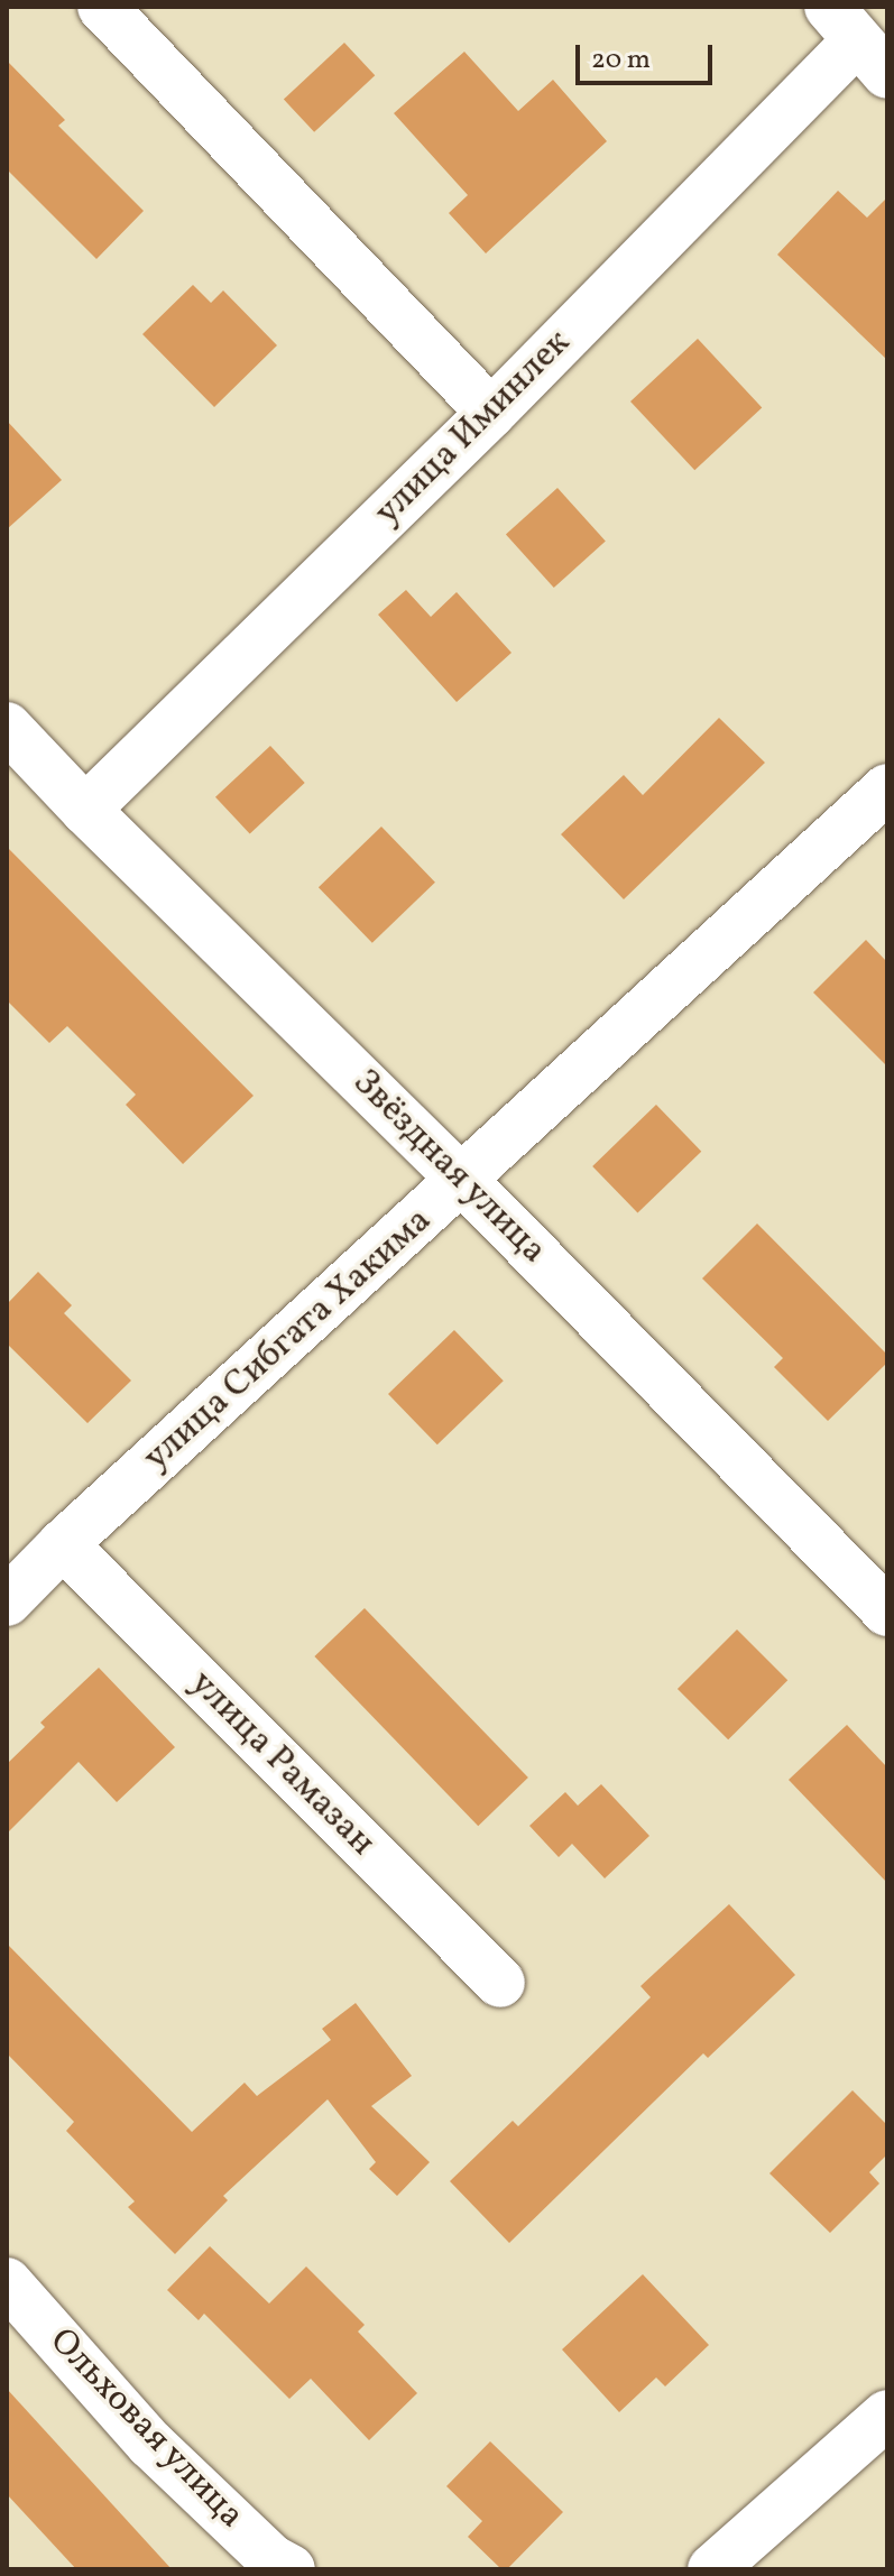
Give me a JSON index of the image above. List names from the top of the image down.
{
  "streets": {
    "street": [
      "улица Иминлек",
      "Звёздная улица",
      "улица Сибгата Хакима",
      "улица Рамазан",
      "Ольховая улица"
    ]
  },
  "crossings": [
    ["улица Иминлек", "Звёздная улица"],
    ["Звёздная улица", "улица Сибгата Хакима"],
    ["улица Сибгата Хакима", "улица Рамазан"]
  ],
  "scale_bar": "20 m"
}
